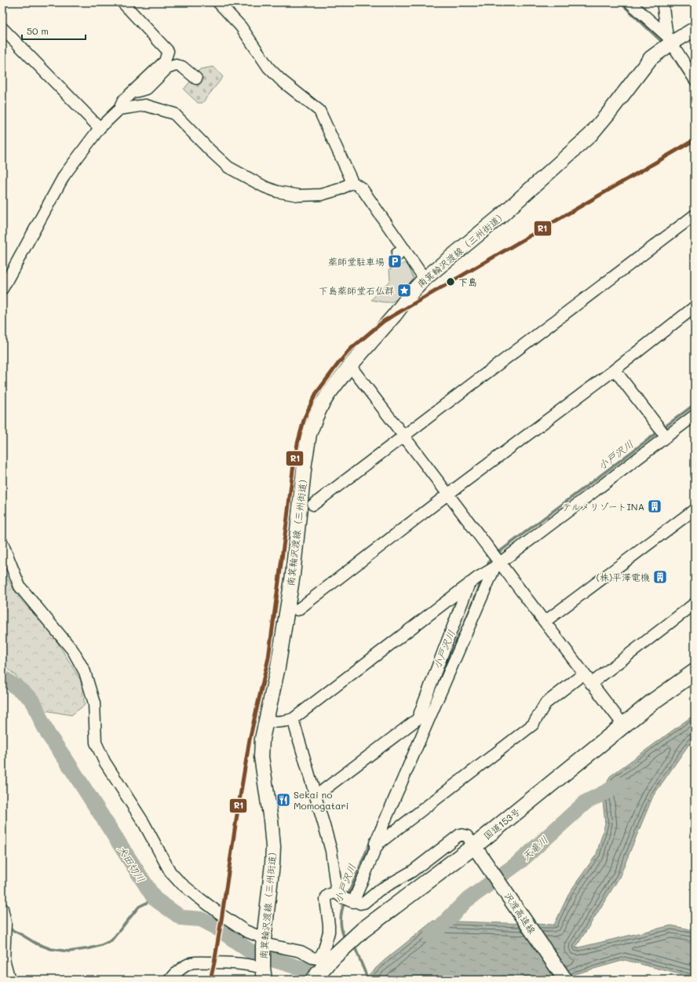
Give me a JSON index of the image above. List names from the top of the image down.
{
  "streets": {
    "highway": ["国道153号"],
    "main road": ["南箕輪沢渡線（三州街道）", "沢渡高遠線"]
  },
  "crossings": [
    ["国道153号", "沢渡高遠線"]
  ],
  "water": ["小戸沢川", "天竜川", "犬田切川"],
  "places": {
    "parking": ["薬師堂駐車場"],
    "other": ["下島"],
    "place": ["下島薬師堂石仏群"],
    "building": ["テルメリゾートINA", "(株)平澤電機"],
    "restaurant": ["Sekai no Momogatari"]
  },
  "lines": ["transit line R1"],
  "scale_bar": "50 m"
}
